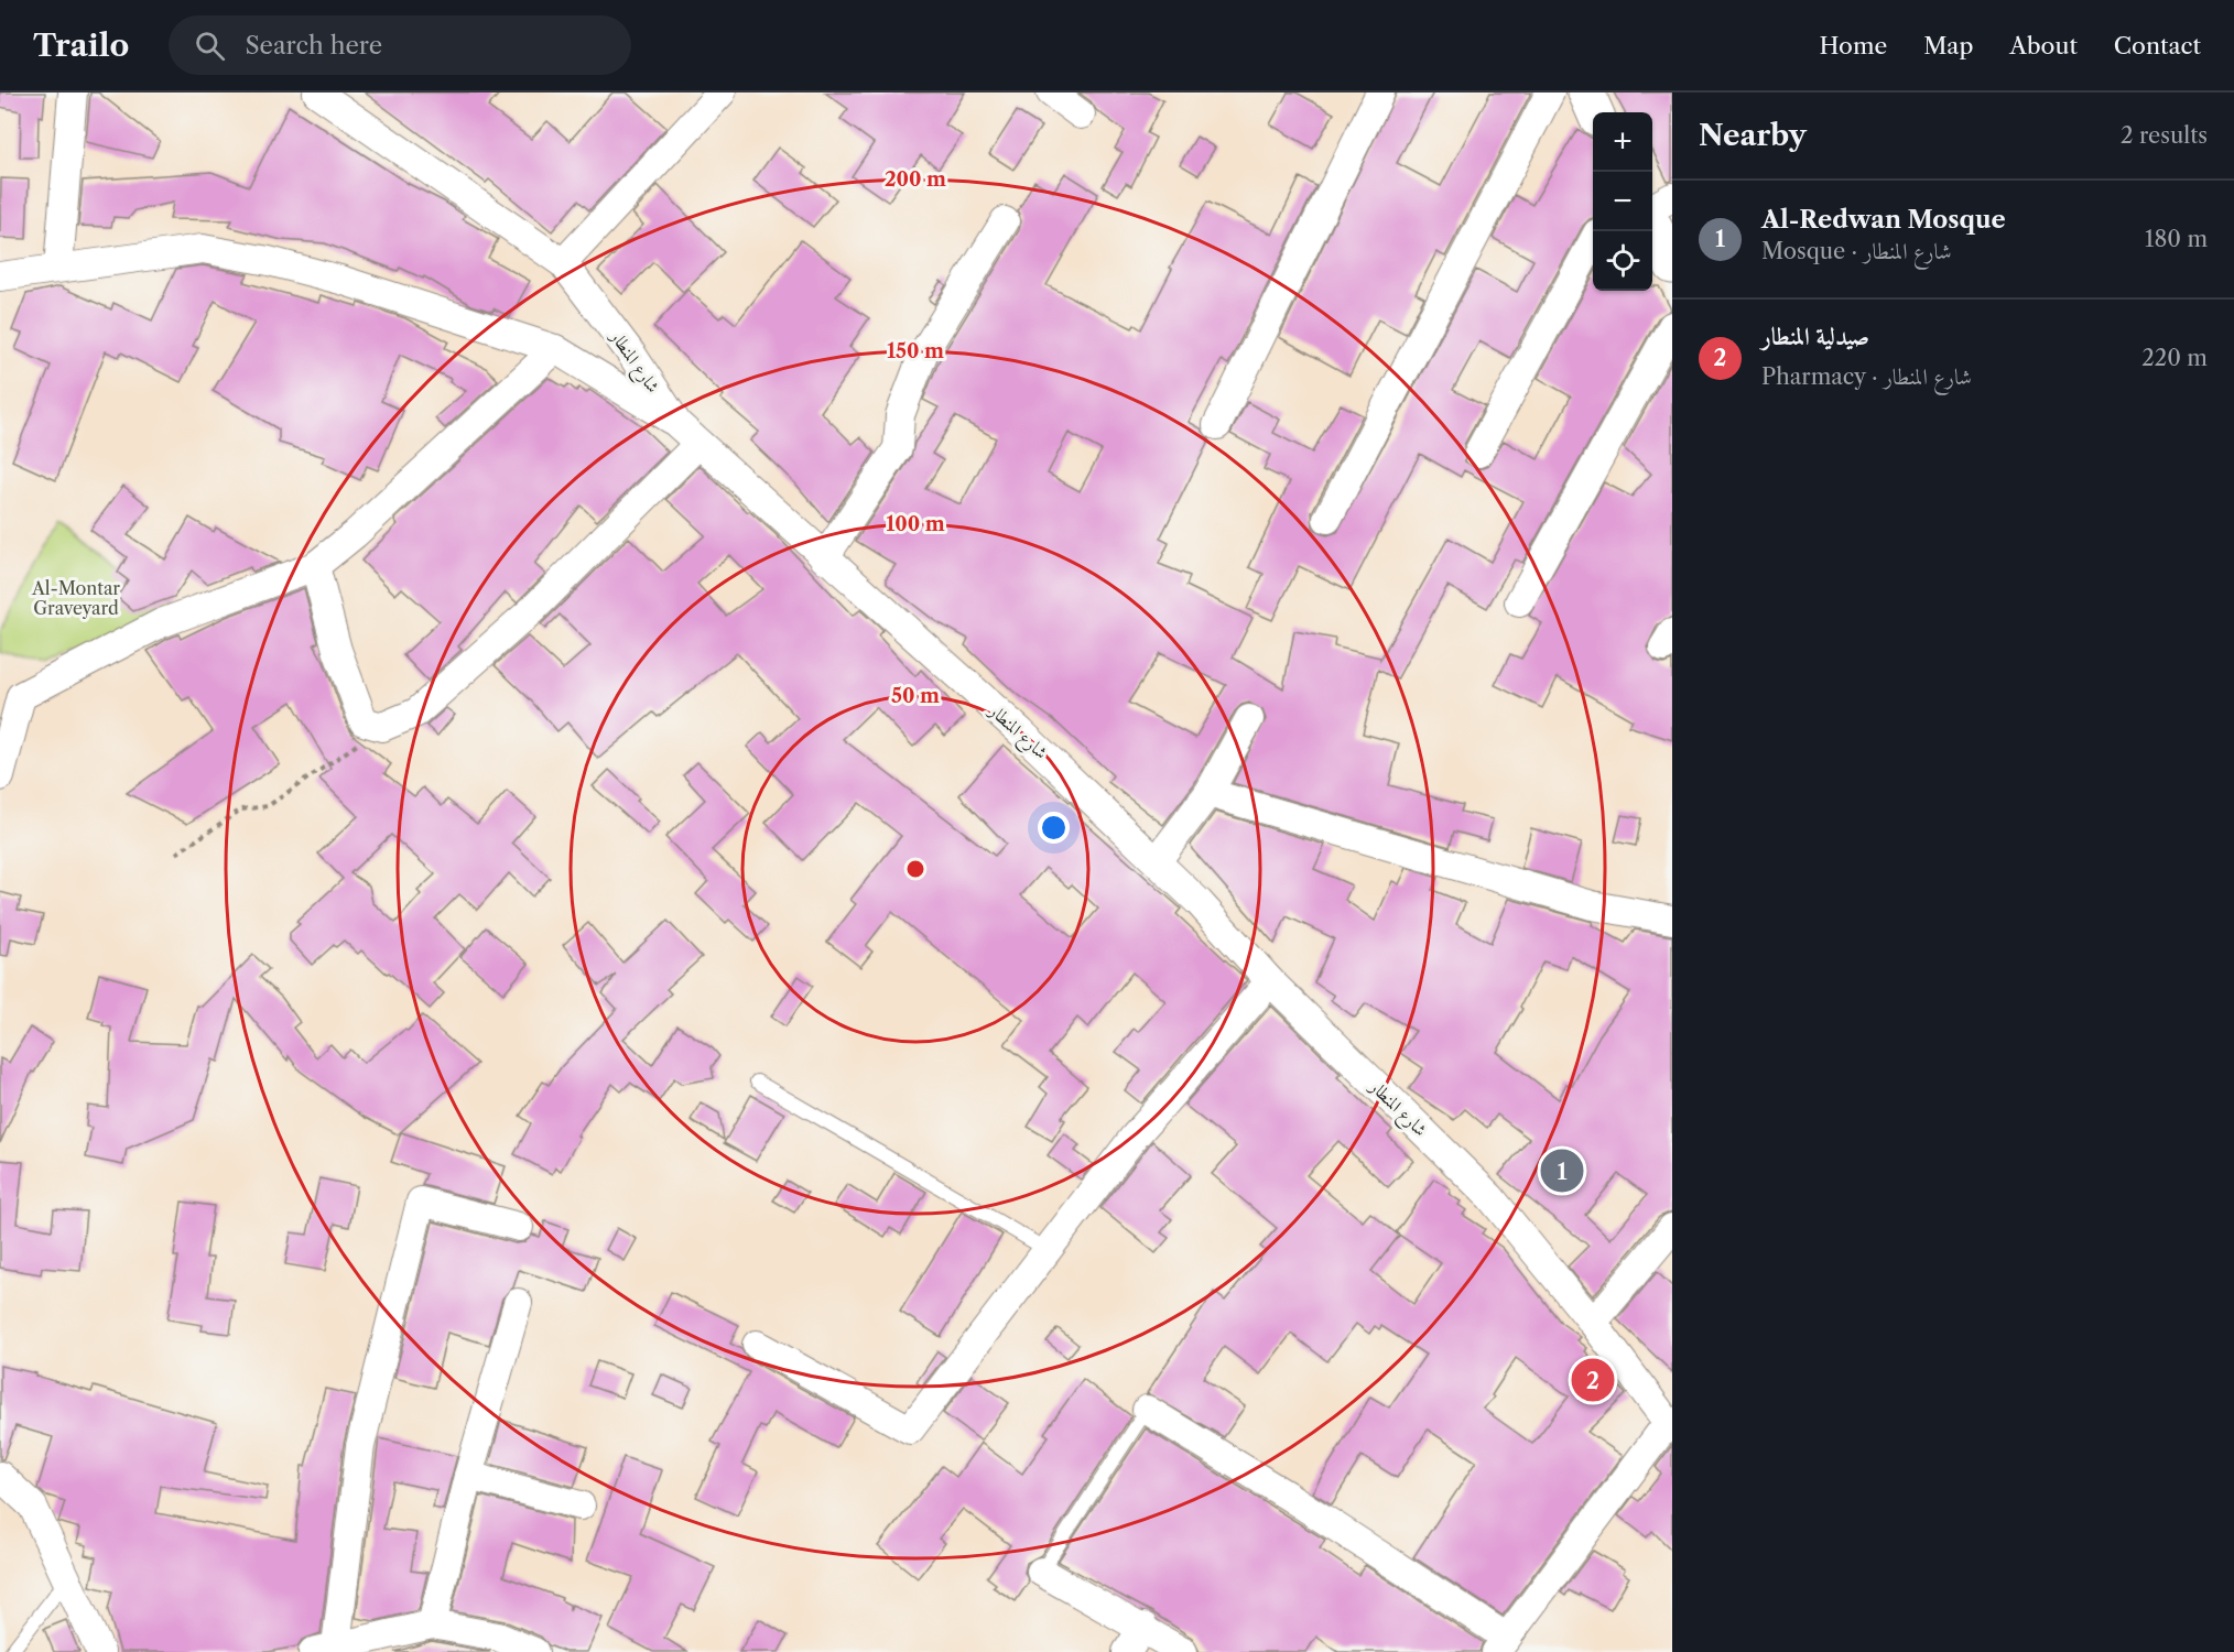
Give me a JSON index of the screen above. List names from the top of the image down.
{
  "streets": {
    "street": ["شارع المنطار"]
  },
  "parks": ["Al-Montar Graveyard"],
  "page": {
    "header": "Trailo",
    "search": "Search here",
    "nav": [
      "Home",
      "Map",
      "About",
      "Contact"
    ],
    "heading": ["Nearby", "2 results"],
    "map_buttons": ["+", "−"],
    "list": [
      {
        "mark": "1",
        "name": "Al-Redwan Mosque",
        "note": "Mosque · شارع المنطار",
        "value": "180 m"
      },
      {
        "mark": "2",
        "name": "صيدلية المنطار",
        "note": "Pharmacy · شارع المنطار",
        "value": "220 m"
      }
    ],
    "pins": ["1", "2"]
  },
  "rings": [
    "200 m",
    "150 m",
    "100 m",
    "50 m"
  ]
}
